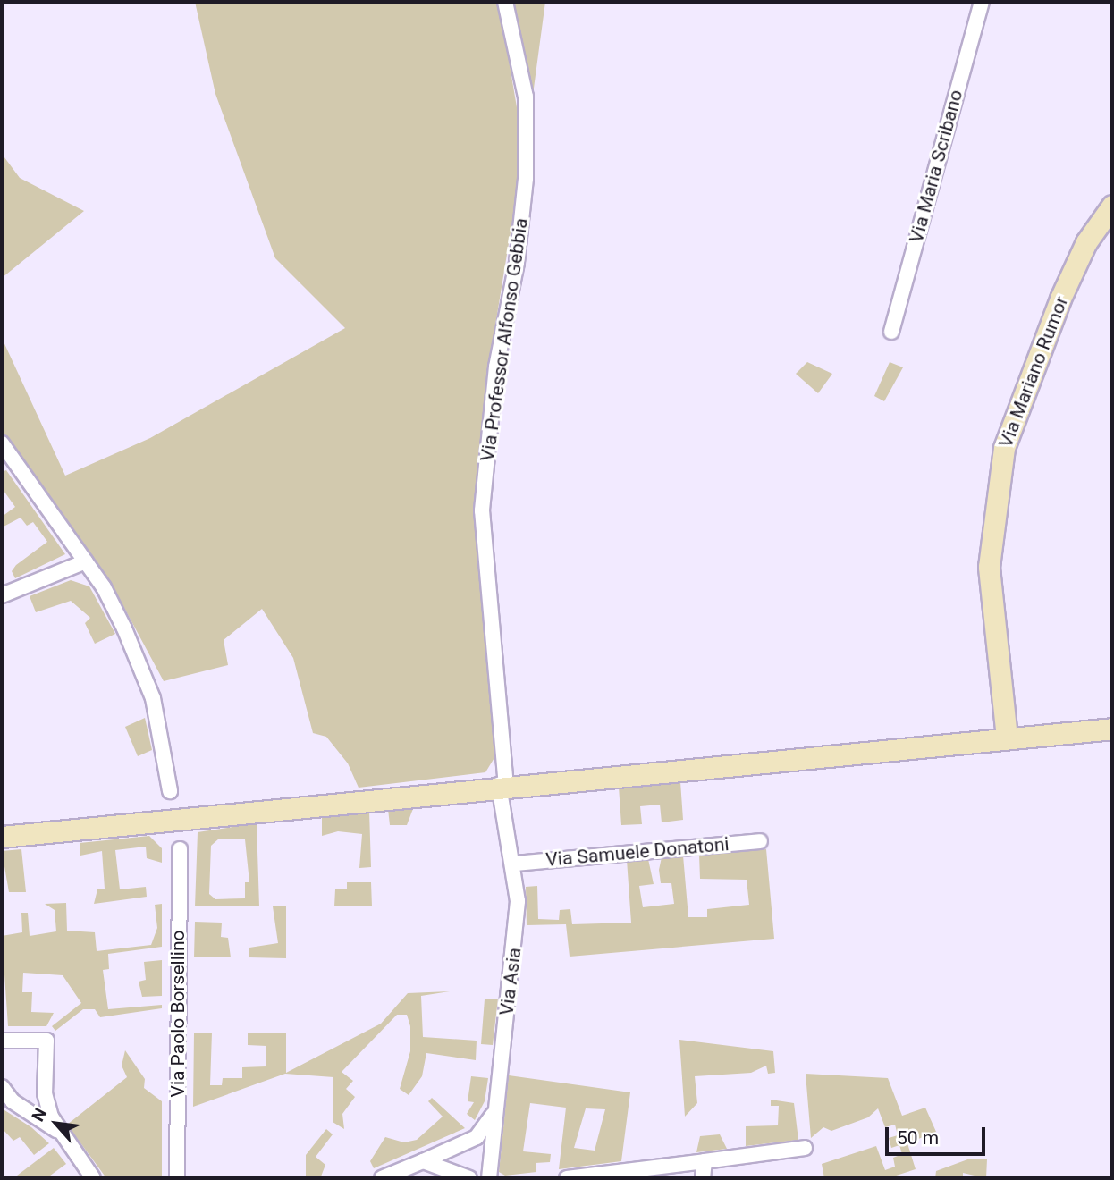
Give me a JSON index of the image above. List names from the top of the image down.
{
  "streets": {
    "main road": ["Via Mariano Rumor"],
    "street": [
      "Via Maria Scribano",
      "Via Professor Alfonso Gebbia",
      "Via Samuele Donatoni",
      "Via Asia",
      "Via Paolo Borsellino"
    ]
  },
  "crossings": [
    ["Via Professor Alfonso Gebbia", "Via Asia"],
    ["Via Samuele Donatoni", "Via Asia"]
  ],
  "scale_bar": "50 m",
  "north": "top left"
}
